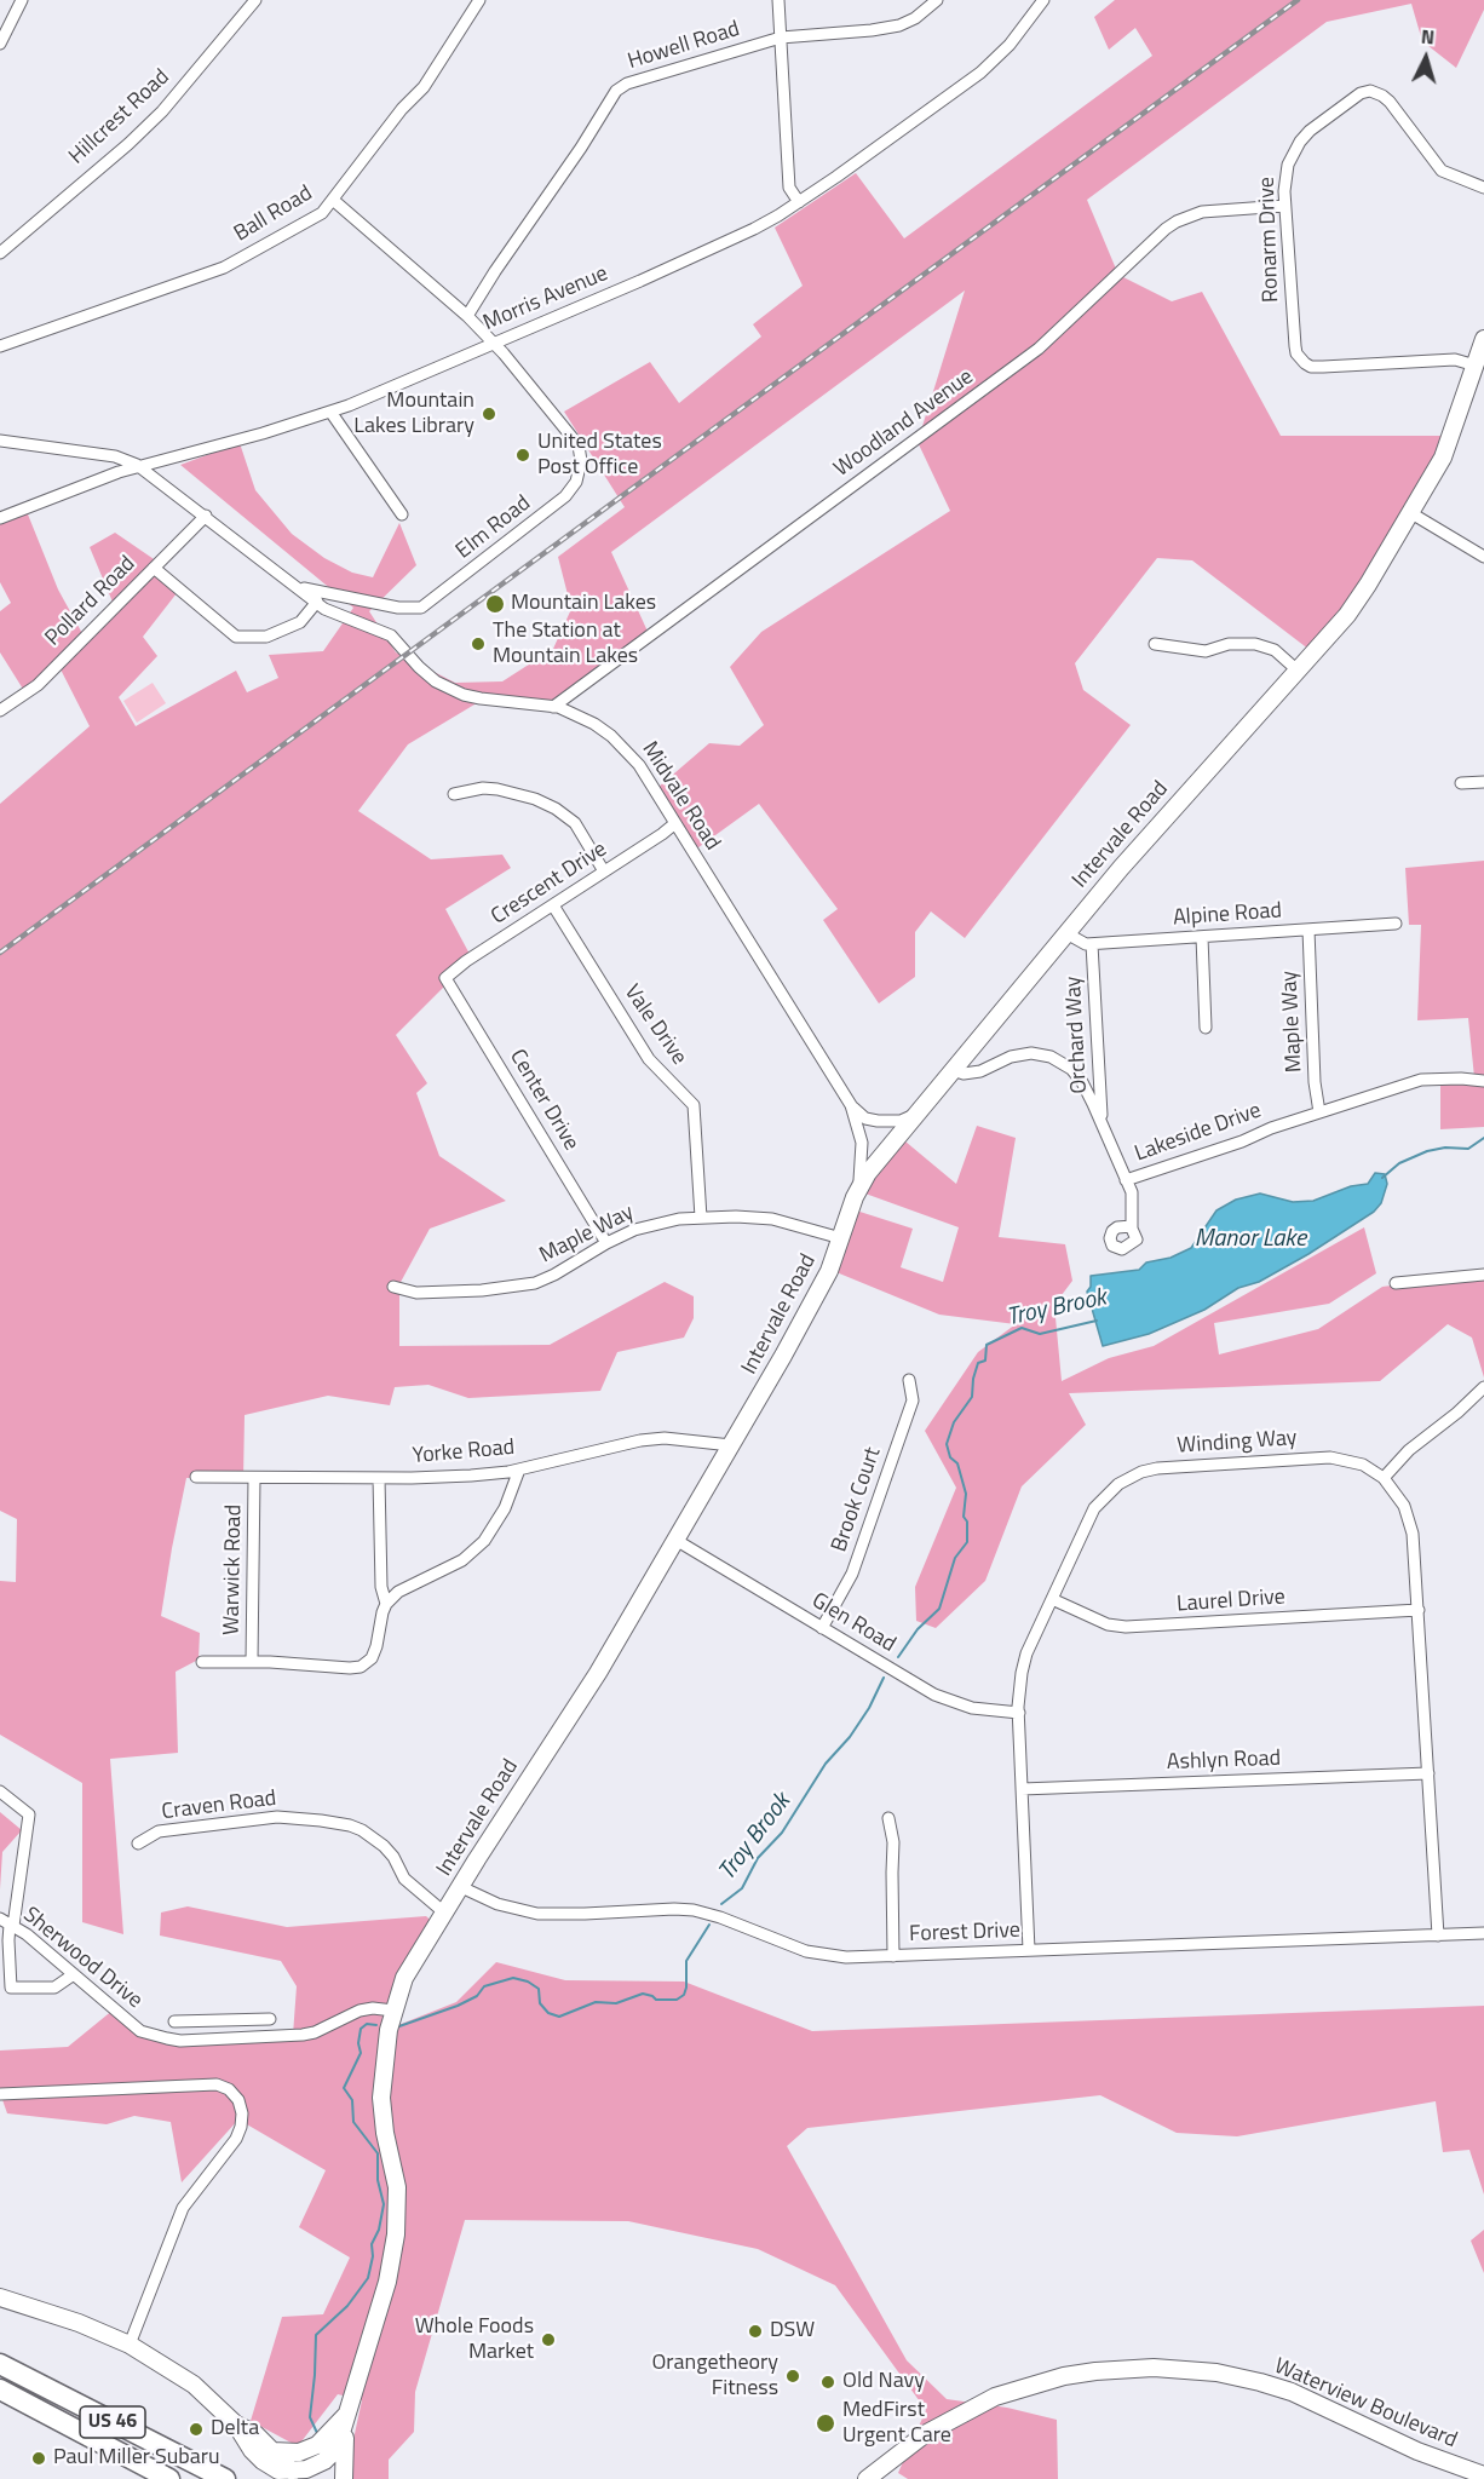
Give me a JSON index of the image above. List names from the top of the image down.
{
  "streets": {
    "highway": ["US 46"],
    "street": [
      "Howell Road",
      "Hillcrest Road",
      "Ball Road",
      "Ronarm Drive",
      "Morris Avenue",
      "Woodland Avenue",
      "Elm Road",
      "Pollard Road",
      "Midvale Road",
      "Intervale Road",
      "Crescent Drive",
      "Alpine Road",
      "Maple Way",
      "Vale Drive",
      "Orchard Way",
      "Center Drive",
      "Lakeside Drive",
      "Winding Way",
      "Yorke Road",
      "Brook Court",
      "Warwick Road",
      "Laurel Drive",
      "Glen Road",
      "Ashlyn Road",
      "Craven Road",
      "Forest Drive",
      "Sherwood Drive",
      "Waterview Boulevard"
    ]
  },
  "crossings": [
    ["Howell Road", "Elm Road"],
    ["Ball Road", "Elm Road"],
    ["Ronarm Drive", "Woodland Avenue"],
    ["Ronarm Drive", "Intervale Road"],
    ["Morris Avenue", "Elm Road"],
    ["Morris Avenue", "Midvale Road"],
    ["Woodland Avenue", "Midvale Road"],
    ["Elm Road", "Midvale Road"],
    ["Pollard Road", "Midvale Road"],
    ["Midvale Road", "Intervale Road"],
    ["Midvale Road", "Crescent Drive"],
    ["Intervale Road", "Alpine Road"],
    ["Intervale Road", "Maple Way"],
    ["Intervale Road", "Lakeside Drive"],
    ["Intervale Road", "Yorke Road"],
    ["Intervale Road", "Glen Road"],
    ["Intervale Road", "Craven Road"],
    ["Intervale Road", "Forest Drive"],
    ["Intervale Road", "Sherwood Drive"],
    ["Crescent Drive", "Vale Drive"],
    ["Crescent Drive", "Center Drive"],
    ["Alpine Road", "Maple Way"],
    ["Alpine Road", "Orchard Way"],
    ["Maple Way", "Vale Drive"],
    ["Maple Way", "Center Drive"],
    ["Maple Way", "Lakeside Drive"],
    ["Orchard Way", "Lakeside Drive"],
    ["Winding Way", "Laurel Drive"],
    ["Winding Way", "Glen Road"],
    ["Winding Way", "Ashlyn Road"],
    ["Winding Way", "Forest Drive"],
    ["Yorke Road", "Warwick Road"],
    ["Brook Court", "Glen Road"]
  ],
  "water": ["Manor Lake", "Troy Brook"],
  "places": [
    "Mountain Lakes Library",
    "United States Post Office",
    "Mountain Lakes",
    "The Station at Mountain Lakes",
    "DSW",
    "Whole Foods Market",
    "Orangetheory Fitness",
    "Old Navy",
    "MedFirst Urgent Care",
    "Delta",
    "Paul Miller Subaru"
  ],
  "north": "top"
}
